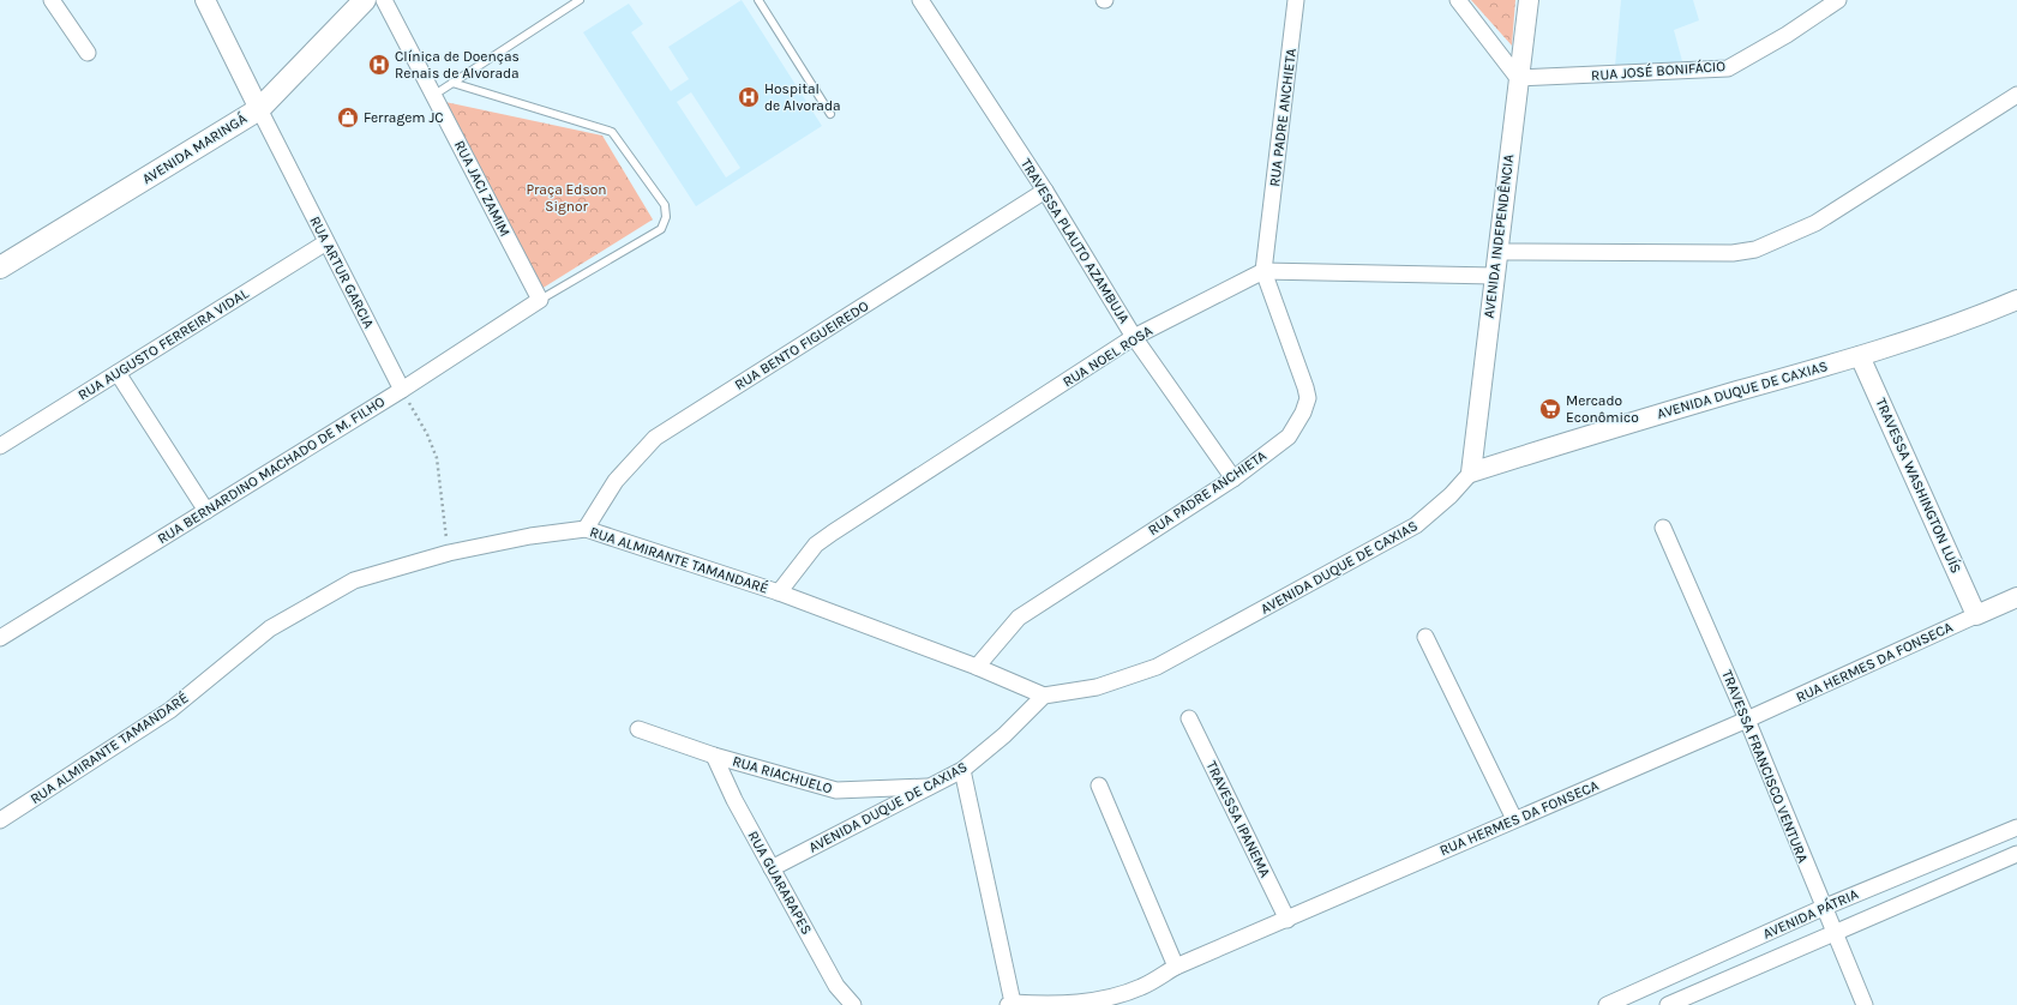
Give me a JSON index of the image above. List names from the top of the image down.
{
  "streets": {
    "main road": ["AVENIDA MARINGÁ"],
    "street": [
      "RUA JOSÉ BONIFÁCIO",
      "RUA PADRE ANCHIETA",
      "RUA JACI ZAMIM",
      "AVENIDA INDEPENDÊNCIA",
      "TRAVESSA PLAUTO AZAMBUJA",
      "RUA ARTUR GARCIA",
      "RUA AUGUSTO FERREIRA VIDAL",
      "RUA BENTO FIGUEIREDO",
      "RUA NOEL ROSA",
      "AVENIDA DUQUE DE CAXIAS",
      "RUA BERNARDINO MACHADO DE M. FILHO",
      "TRAVESSA WASHINGTON LUÍS",
      "RUA ALMIRANTE TAMANDARÉ",
      "RUA HERMES DA FONSECA",
      "TRAVESSA FRANCISCO VENTURA",
      "RUA RIACHUELO",
      "TRAVESSA IPANEMA",
      "RUA GUARARAPES",
      "AVENIDA PÁTRIA"
    ]
  },
  "crossings": [
    ["RUA JOSÉ BONIFÁCIO", "AVENIDA INDEPENDÊNCIA"],
    ["RUA PADRE ANCHIETA", "TRAVESSA PLAUTO AZAMBUJA"],
    ["RUA PADRE ANCHIETA", "RUA NOEL ROSA"],
    ["RUA PADRE ANCHIETA", "RUA ALMIRANTE TAMANDARÉ"],
    ["AVENIDA MARINGÁ", "RUA ARTUR GARCIA"],
    ["RUA JACI ZAMIM", "RUA BERNARDINO MACHADO DE M. FILHO"],
    ["AVENIDA INDEPENDÊNCIA", "RUA NOEL ROSA"],
    ["AVENIDA INDEPENDÊNCIA", "AVENIDA DUQUE DE CAXIAS"],
    ["TRAVESSA PLAUTO AZAMBUJA", "RUA BENTO FIGUEIREDO"],
    ["TRAVESSA PLAUTO AZAMBUJA", "RUA NOEL ROSA"],
    ["RUA ARTUR GARCIA", "RUA AUGUSTO FERREIRA VIDAL"],
    ["RUA ARTUR GARCIA", "RUA BERNARDINO MACHADO DE M. FILHO"],
    ["RUA BENTO FIGUEIREDO", "RUA ALMIRANTE TAMANDARÉ"],
    ["RUA NOEL ROSA", "RUA ALMIRANTE TAMANDARÉ"],
    ["AVENIDA DUQUE DE CAXIAS", "TRAVESSA WASHINGTON LUÍS"],
    ["AVENIDA DUQUE DE CAXIAS", "RUA ALMIRANTE TAMANDARÉ"],
    ["AVENIDA DUQUE DE CAXIAS", "RUA RIACHUELO"],
    ["AVENIDA DUQUE DE CAXIAS", "RUA GUARARAPES"],
    ["TRAVESSA WASHINGTON LUÍS", "RUA HERMES DA FONSECA"],
    ["RUA HERMES DA FONSECA", "TRAVESSA FRANCISCO VENTURA"],
    ["RUA HERMES DA FONSECA", "TRAVESSA IPANEMA"],
    ["TRAVESSA FRANCISCO VENTURA", "AVENIDA PÁTRIA"],
    ["RUA RIACHUELO", "RUA GUARARAPES"]
  ],
  "parks": ["Praça Edson Signor"],
  "places": {
    "hospital": ["Clínica de Doenças Renais de Alvorada", "Hospital de Alvorada"],
    "shop": ["Ferragem JC"],
    "supermarket": ["Mercado Econômico"]
  }
}
